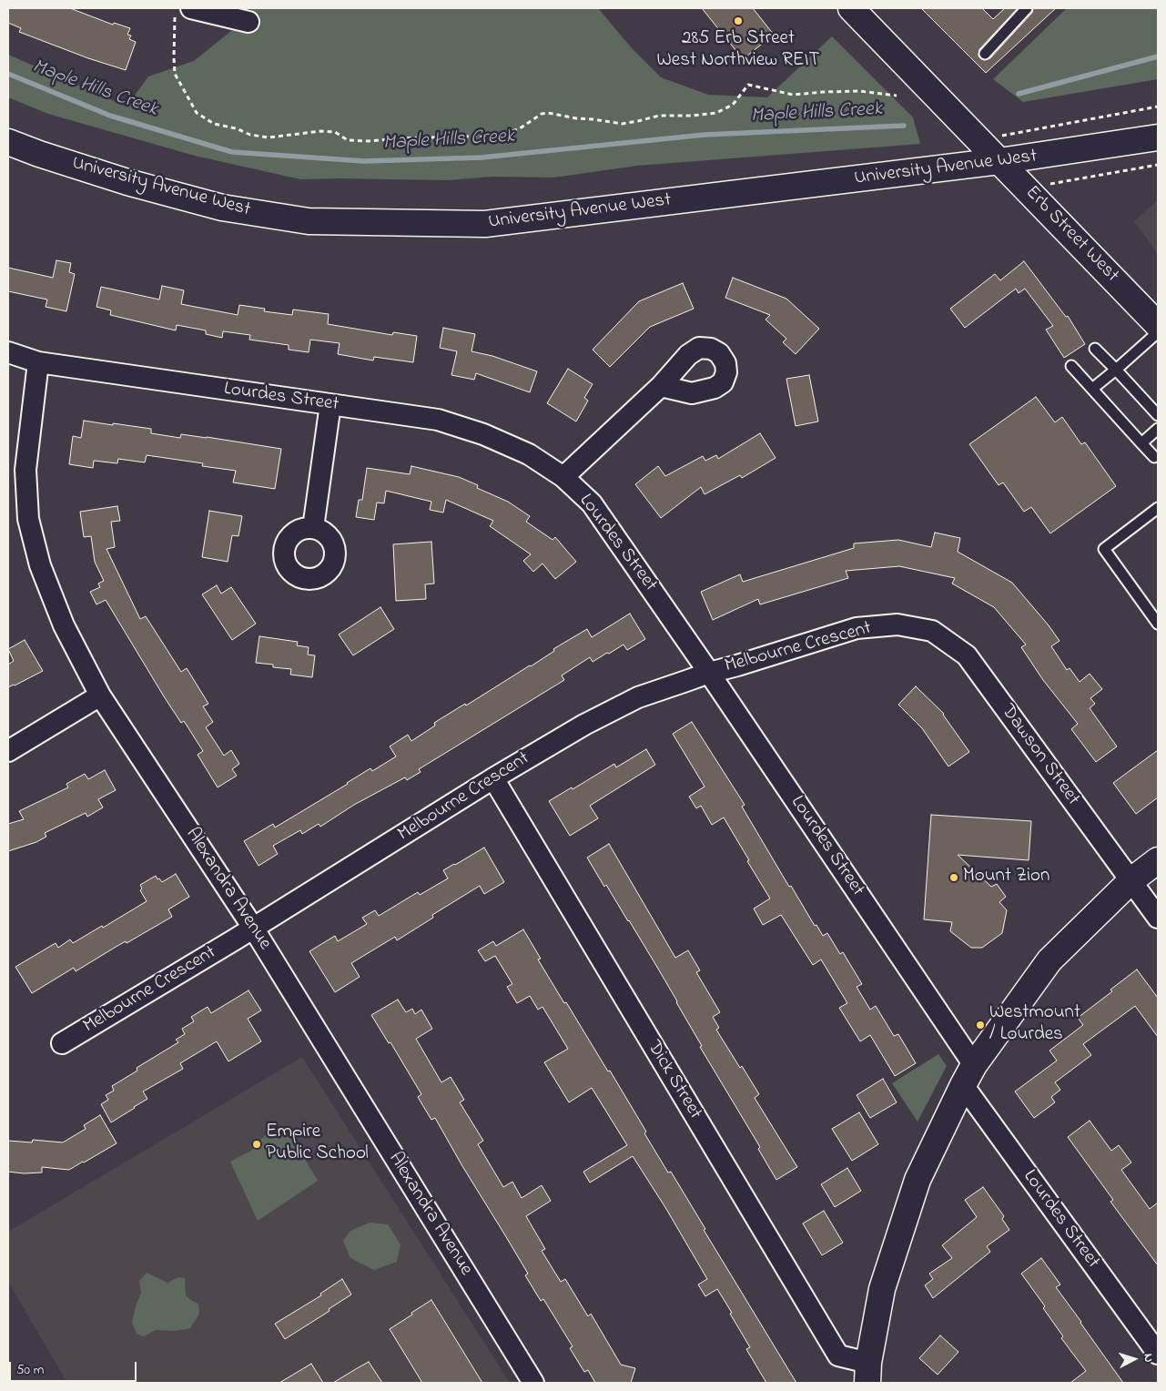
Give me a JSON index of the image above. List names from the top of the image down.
{
  "streets": {
    "main road": ["University Avenue West", "Erb Street West"],
    "street": [
      "Lourdes Street",
      "Melbourne Crescent",
      "Dawson Street",
      "Alexandra Avenue",
      "Dick Street"
    ]
  },
  "crossings": [
    ["University Avenue West", "Erb Street West"],
    ["Lourdes Street", "Melbourne Crescent"],
    ["Lourdes Street", "Alexandra Avenue"],
    ["Melbourne Crescent", "Dawson Street"],
    ["Melbourne Crescent", "Alexandra Avenue"],
    ["Melbourne Crescent", "Dick Street"]
  ],
  "water": ["Maple Hills Creek"],
  "places": [
    "285 Erb Street West Northview REIT",
    "Mount Zion",
    "Westmount / Lourdes",
    "Empire Public School"
  ],
  "scale_bar": "50 m",
  "north": "right"
}
